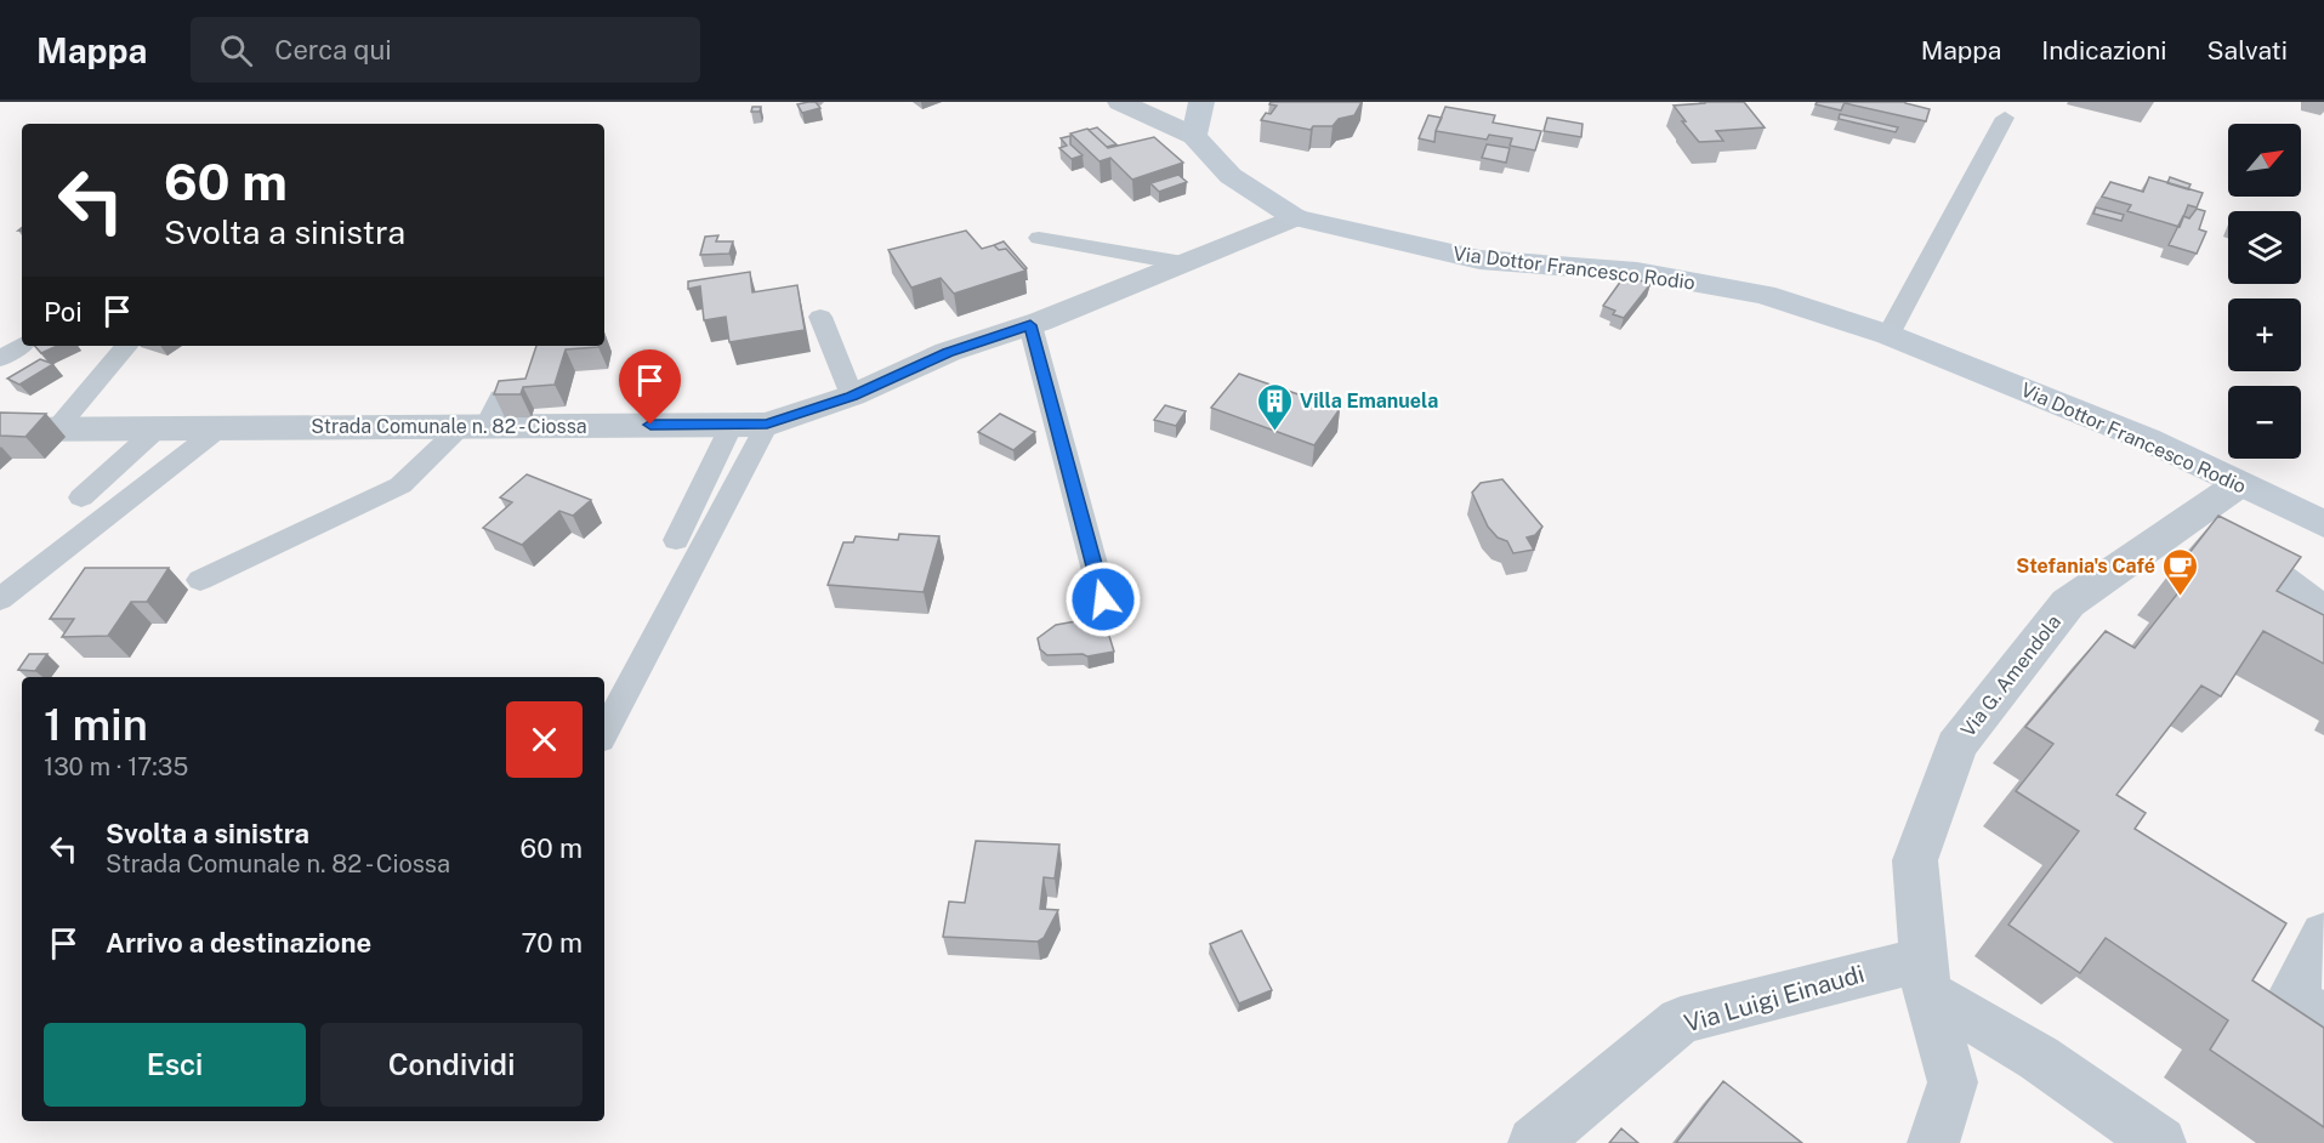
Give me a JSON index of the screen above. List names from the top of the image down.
{
  "streets": {
    "main road": ["Via Dottor Francesco Rodio"],
    "street": ["Strada Comunale n. 82 - Ciossa", "Via G. Amendola", "Via Luigi Einaudi"]
  },
  "crossings": [
    ["Via Dottor Francesco Rodio", "Strada Comunale n. 82 - Ciossa"],
    ["Via Dottor Francesco Rodio", "Via G. Amendola"],
    ["Via G. Amendola", "Via Luigi Einaudi"]
  ],
  "places": {
    "building": ["Villa Emanuela"],
    "cafe": ["Stefania's Café"]
  },
  "north": "top right",
  "page": {
    "header": "Mappa",
    "search": "Cerca qui",
    "nav": ["Mappa", "Indicazioni", "Salvati"],
    "map_buttons": ["+", "−"],
    "turn": ["60 m", "Svolta a sinistra"],
    "then": "Poi",
    "heading": ["1 min", "130 m · 17:35"],
    "list": [
      {
        "name": "Svolta a sinistra",
        "note": "Strada Comunale n. 82 - Ciossa",
        "value": "60 m"
      },
      {
        "name": "Arrivo a destinazione",
        "value": "70 m"
      }
    ],
    "buttons": ["Esci", "Condividi"]
  }
}
